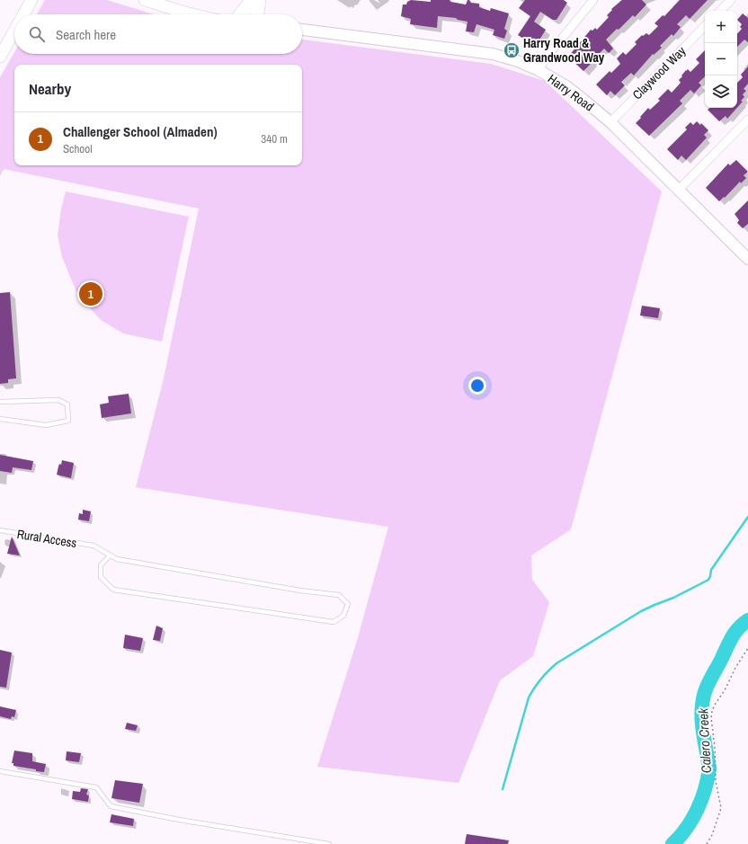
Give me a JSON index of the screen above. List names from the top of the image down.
{
  "streets": {
    "street": ["Claywood Way", "Harry Road"],
    "lane": ["Rural Access"]
  },
  "crossings": [
    ["Claywood Way", "Harry Road"]
  ],
  "water": ["Calero Creek"],
  "places": {
    "bus stop": ["Harry Road & Grandwood Way"]
  },
  "page": {
    "map_buttons": ["+", "−"],
    "search": "Search here",
    "heading": "Nearby",
    "list": [
      {
        "mark": "1",
        "name": "Challenger School (Almaden)",
        "note": "School",
        "value": "340 m"
      }
    ],
    "pins": "1"
  }
}
